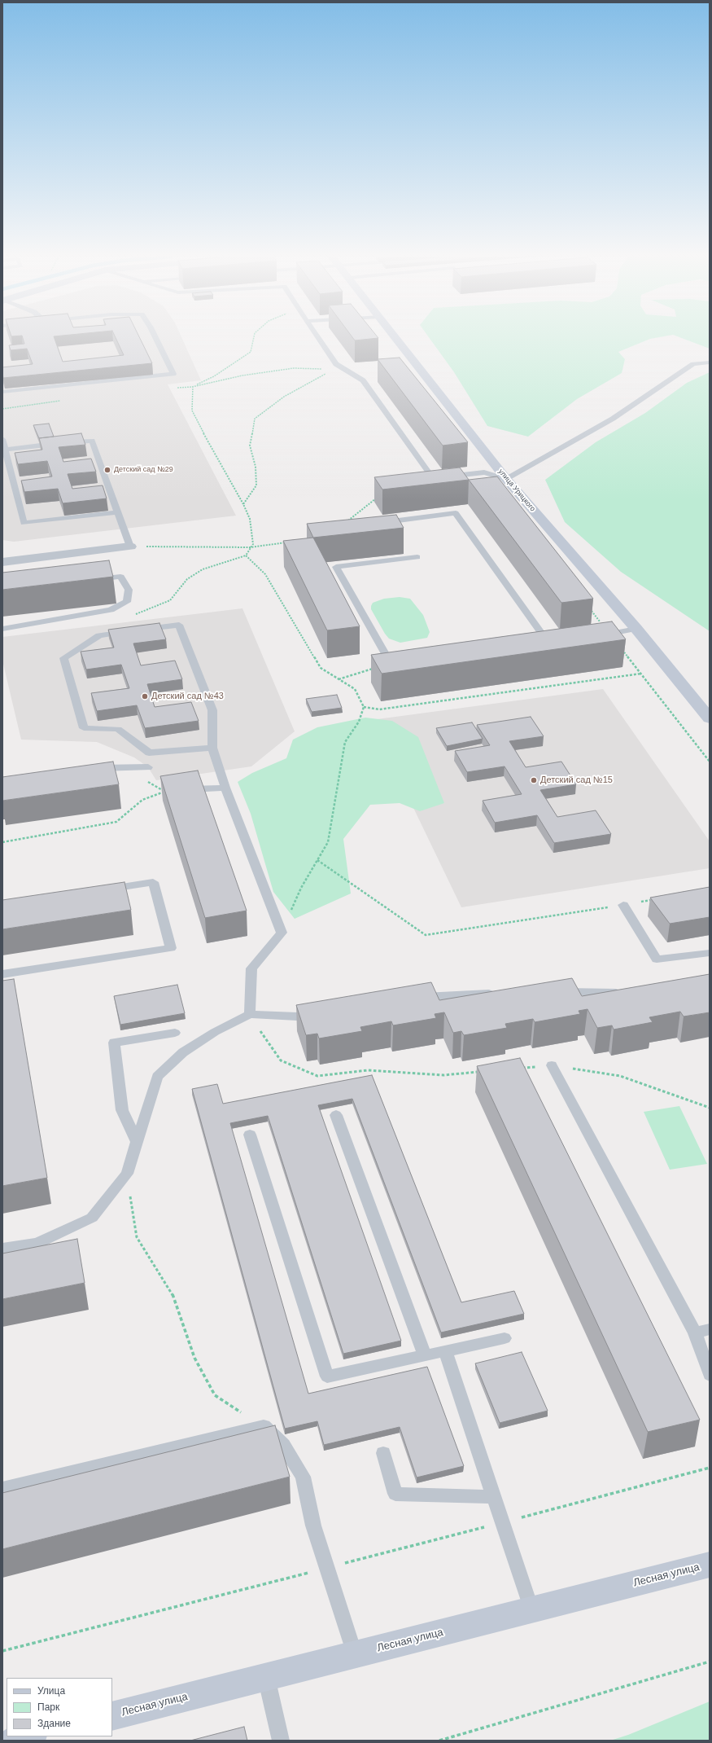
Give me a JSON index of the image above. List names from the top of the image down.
{
  "streets": {
    "street": ["улица Урицкого", "Лесная улица"]
  },
  "places": ["Детский сад №29", "Детский сад №43", "Детский сад №15"],
  "legend": ["Улица", "Парк", "Здание"]
}
